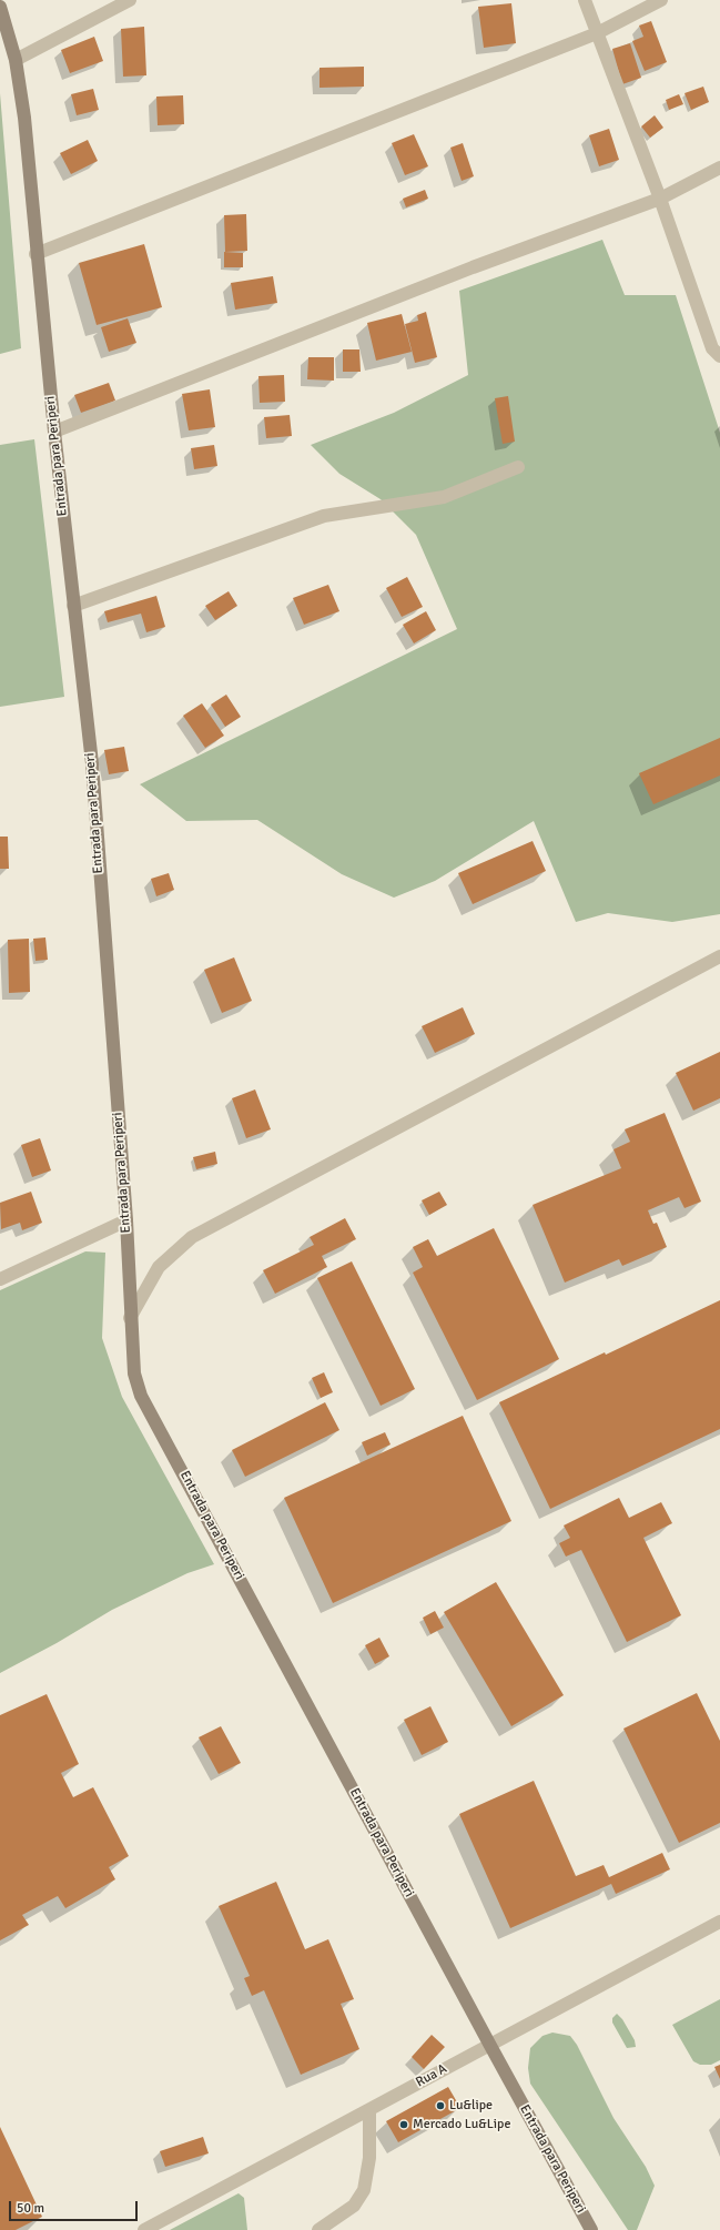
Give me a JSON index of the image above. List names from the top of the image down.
{
  "streets": {
    "main road": ["Entrada para Periperi"],
    "street": ["Rua A"]
  },
  "crossings": [
    ["Entrada para Periperi", "Rua A"]
  ],
  "places": ["Lu&lipe", "Mercado Lu&Lipe"],
  "scale_bar": "50 m"
}
